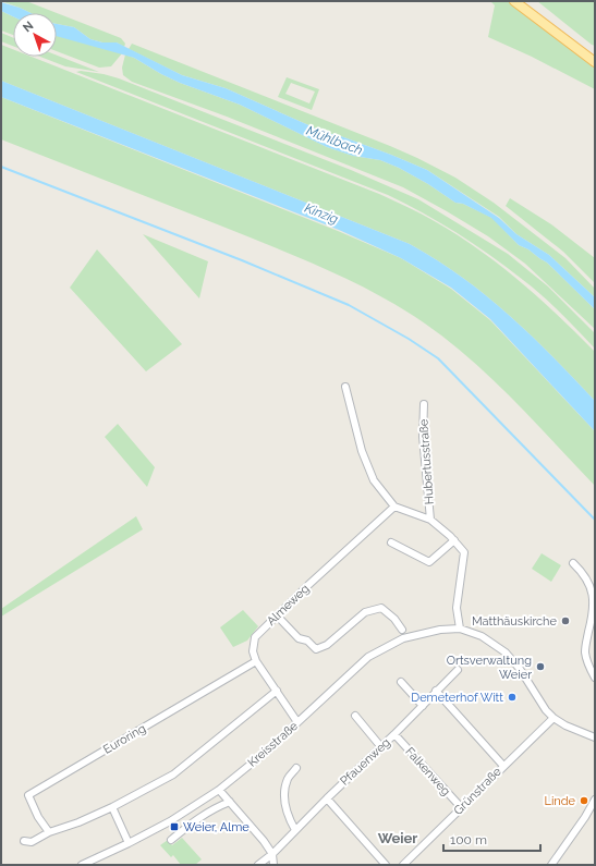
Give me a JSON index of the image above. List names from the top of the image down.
{
  "streets": {
    "street": [
      "Hubertusstraße",
      "Almeweg",
      "Euroring",
      "Kreisstraße",
      "Pfauenweg",
      "Falkenweg",
      "Grünstraße"
    ]
  },
  "crossings": [
    ["Hubertusstraße", "Almeweg"],
    ["Hubertusstraße", "Kreisstraße"],
    ["Almeweg", "Euroring"],
    ["Pfauenweg", "Falkenweg"],
    ["Falkenweg", "Grünstraße"]
  ],
  "districts": ["Weier"],
  "water": ["Mühlbach", "Kinzig"],
  "places": {
    "other": [
      "Matthäuskirche",
      "Ortsverwaltung Weier",
      "Demeterhof Witt",
      "Linde"
    ],
    "transit": ["Weier, Alme"]
  },
  "scale_bar": "100 m",
  "north": "top left"
}
